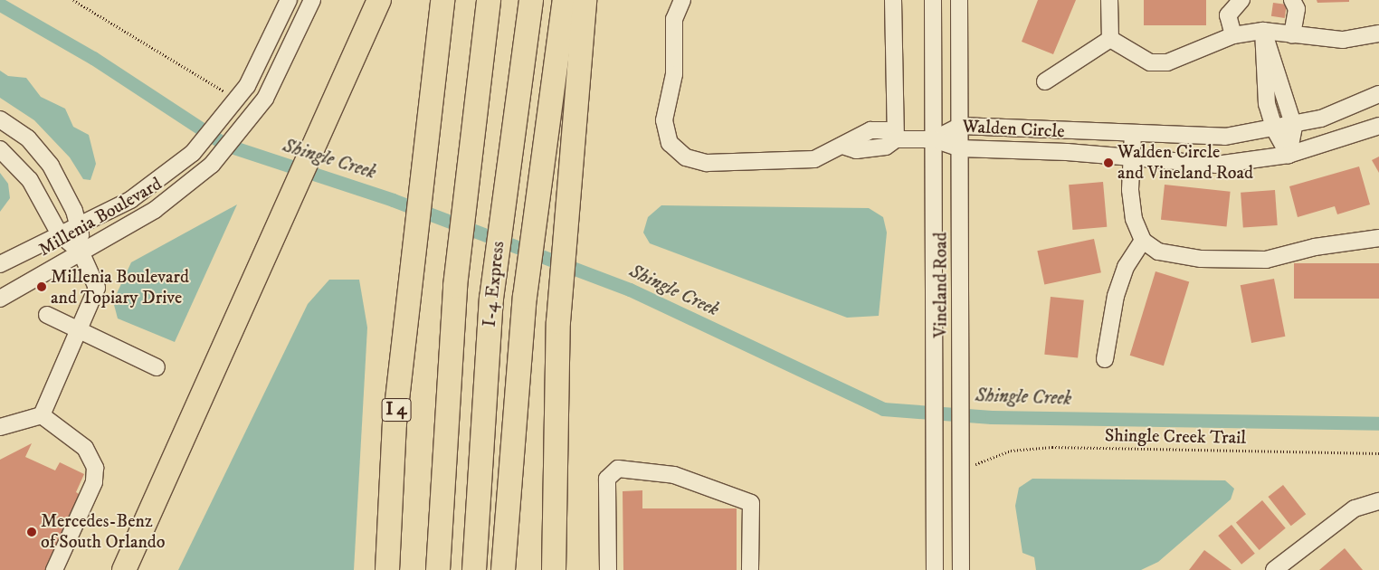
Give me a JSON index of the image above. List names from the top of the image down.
{
  "streets": {
    "highway": ["I-4 Express", "I 4"],
    "street": ["Walden Circle", "Millenia Boulevard", "Vineland Road"],
    "path": ["Shingle Creek Trail"]
  },
  "crossings": [
    ["Walden Circle", "Vineland Road"]
  ],
  "water": ["Shingle Creek"],
  "places": ["Walden Circle and Vineland Road", "Millenia Boulevard and Topiary Drive", "Mercedes-Benz of South Orlando"]
}
